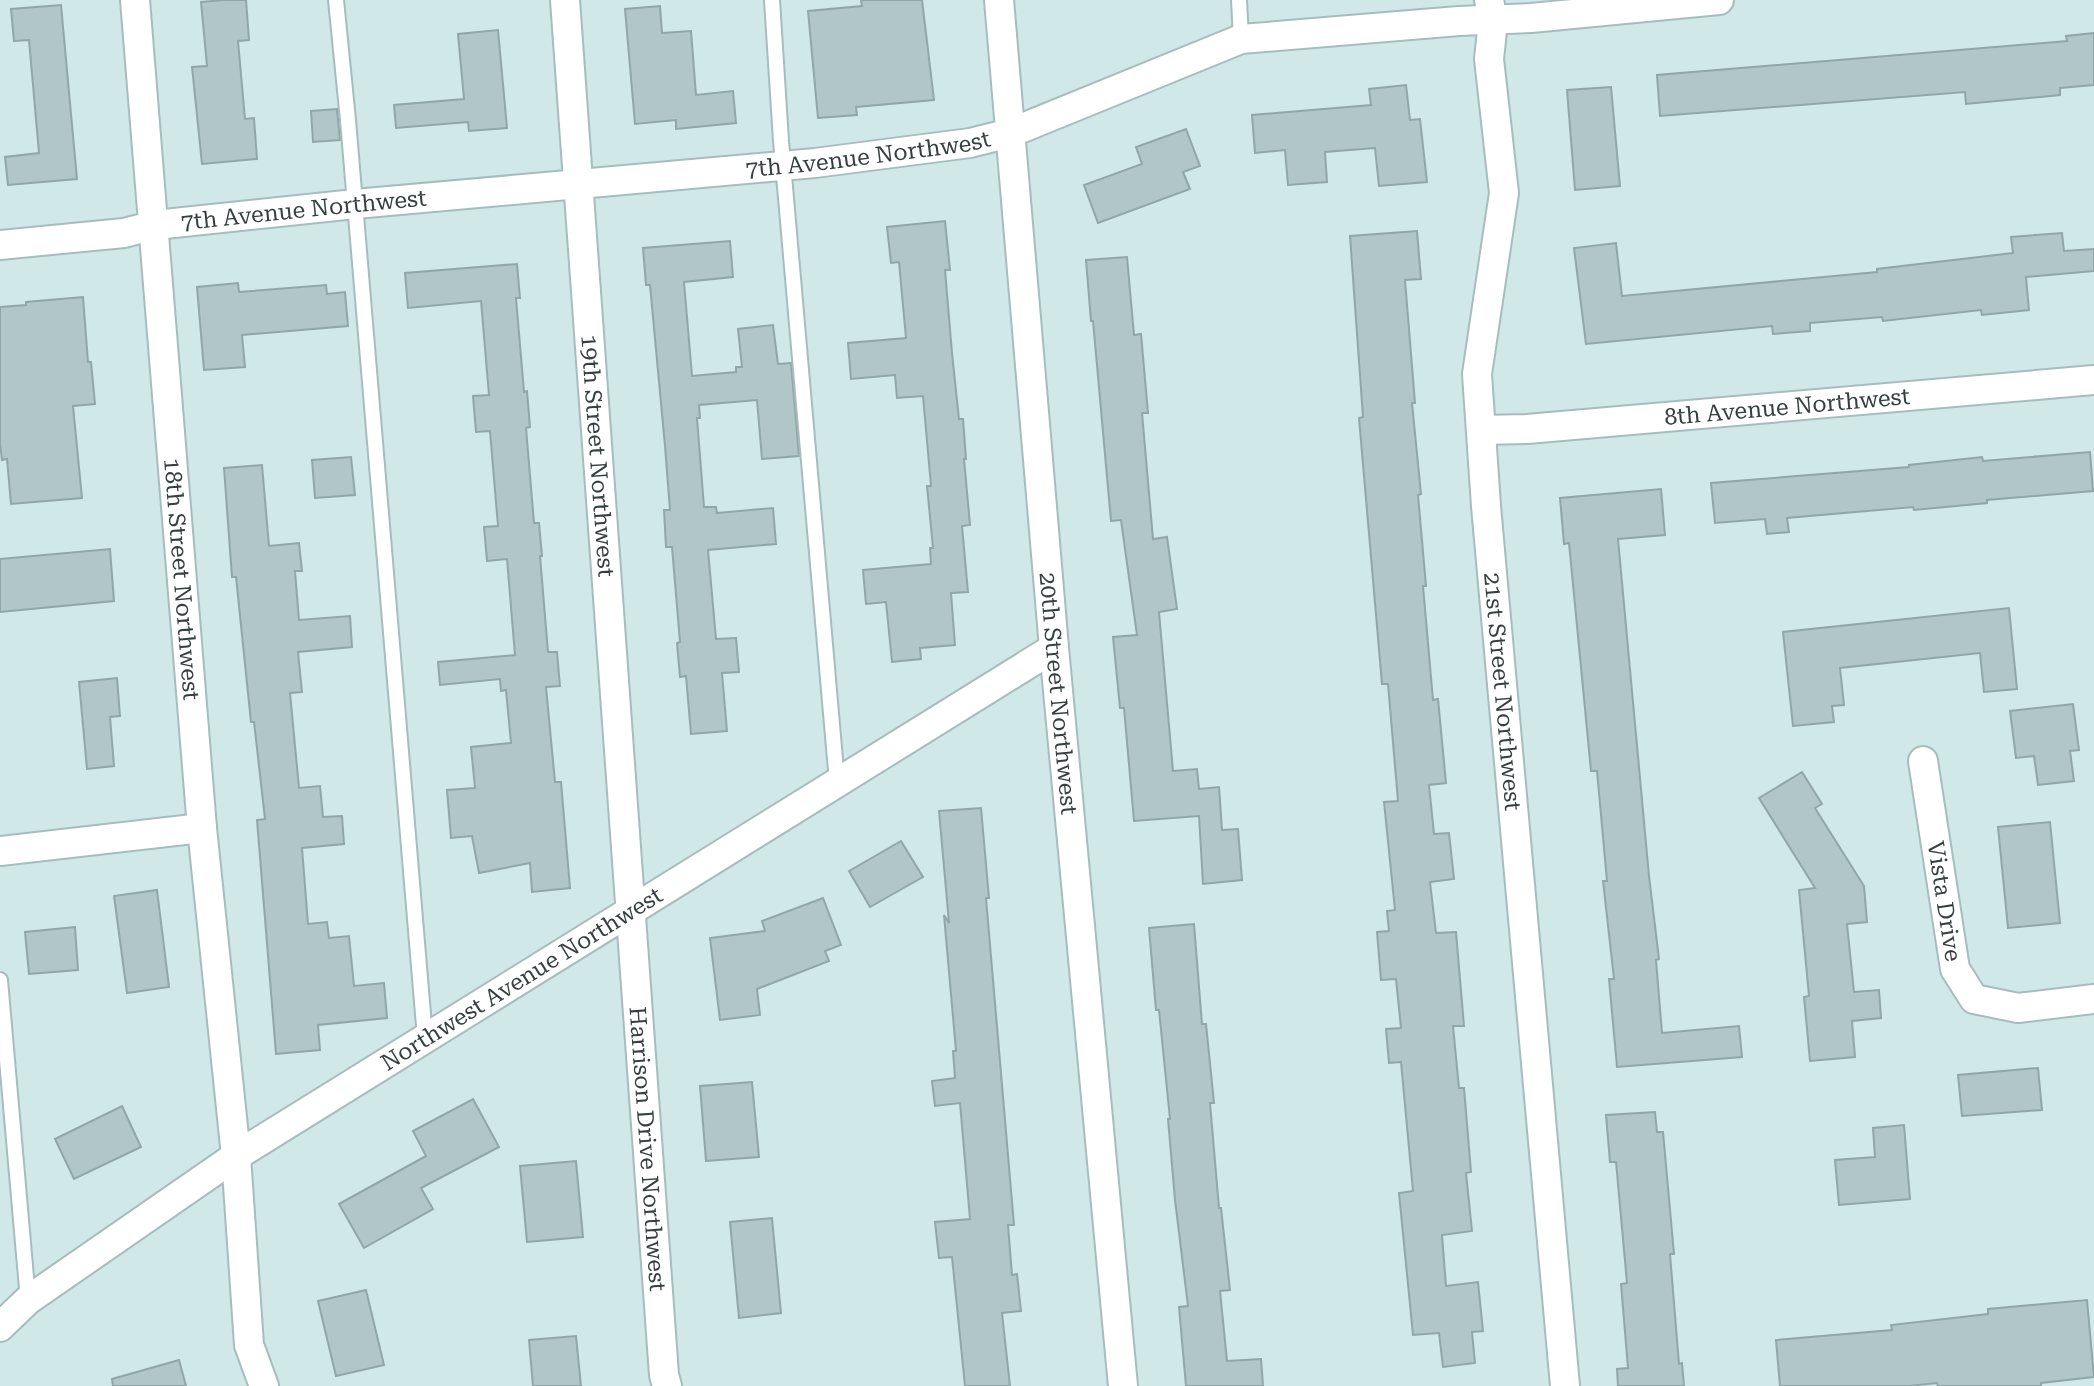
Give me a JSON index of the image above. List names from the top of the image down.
{
  "streets": {
    "street": [
      "7th Avenue Northwest",
      "8th Avenue Northwest",
      "19th Street Northwest",
      "18th Street Northwest",
      "21st Street Northwest",
      "20th Street Northwest",
      "Vista Drive",
      "Northwest Avenue Northwest",
      "Harrison Drive Northwest"
    ]
  },
  "crossings": [
    ["7th Avenue Northwest", "19th Street Northwest"],
    ["7th Avenue Northwest", "18th Street Northwest"],
    ["7th Avenue Northwest", "21st Street Northwest"],
    ["7th Avenue Northwest", "20th Street Northwest"],
    ["8th Avenue Northwest", "21st Street Northwest"],
    ["19th Street Northwest", "Northwest Avenue Northwest"],
    ["19th Street Northwest", "Harrison Drive Northwest"],
    ["18th Street Northwest", "Northwest Avenue Northwest"],
    ["20th Street Northwest", "Northwest Avenue Northwest"],
    ["Northwest Avenue Northwest", "Harrison Drive Northwest"]
  ]
}
